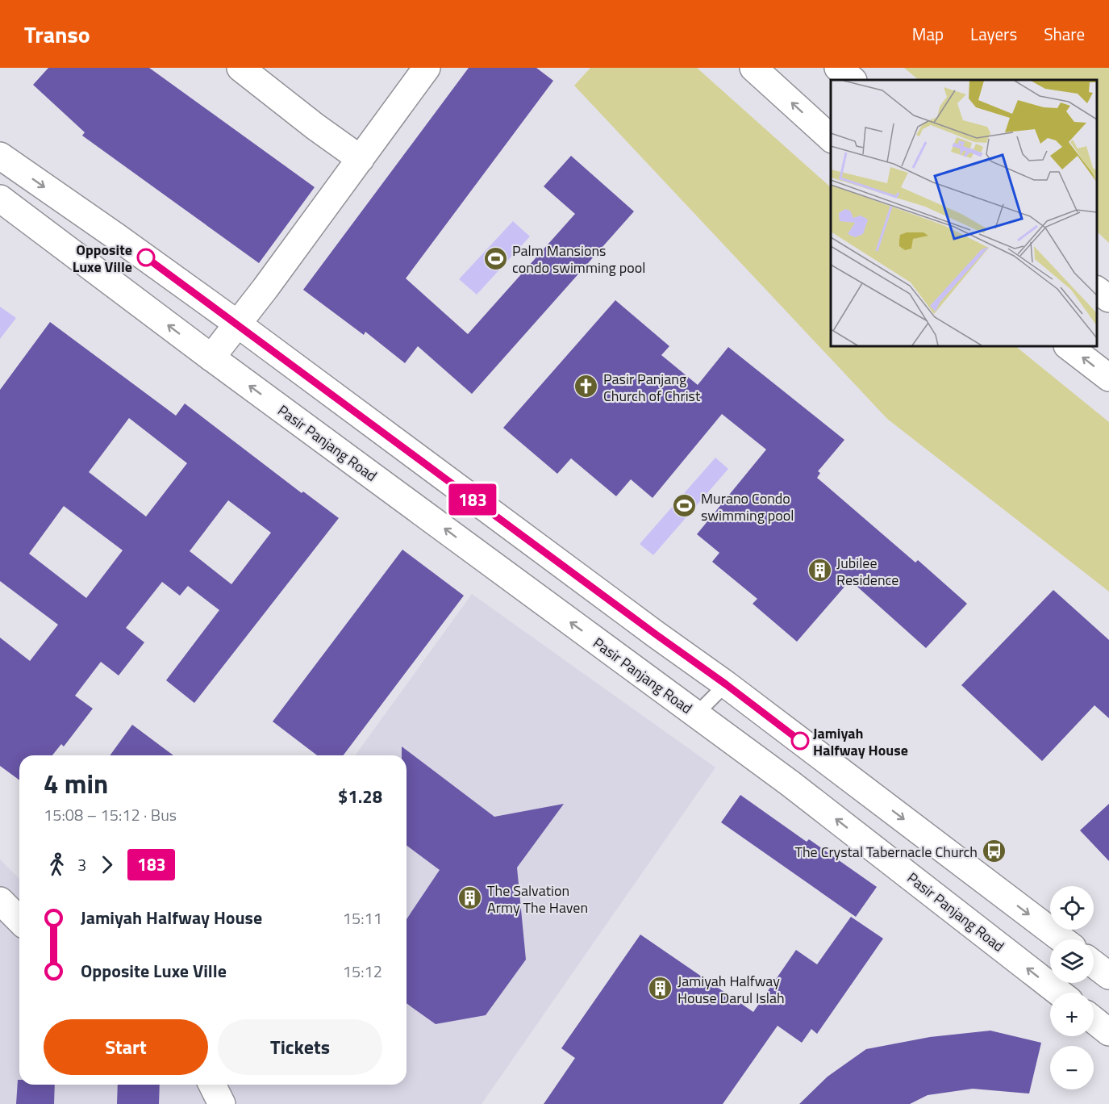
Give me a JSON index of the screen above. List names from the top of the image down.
{
  "streets": {
    "main road": ["Pasir Panjang Road"]
  },
  "places": {
    "other": ["Opposite Luxe Ville", "Jamiyah Halfway House"],
    "sports": ["Palm Mansions condo swimming pool", "Murano Condo swimming pool"],
    "church": ["Pasir Panjang Church of Christ"],
    "building": ["Jubilee Residence", "The Salvation Army The Haven", "Jamiyah Halfway House Darul Islah"],
    "bus stop": ["The Crystal Tabernacle Church"]
  },
  "lines": ["bus line 183"],
  "page": {
    "header": "Transo",
    "nav": ["Map", "Layers", "Share"],
    "on_map": "183",
    "heading": ["4 min", "15:08 – 15:12 · Bus", "$1.28"],
    "legs": ["3", "183"],
    "map_buttons": ["+", "−"],
    "list": [
      {
        "name": "Jamiyah Halfway House",
        "value": "15:11"
      },
      {
        "name": "Opposite Luxe Ville",
        "value": "15:12"
      }
    ],
    "buttons": ["Start", "Tickets"]
  }
}
